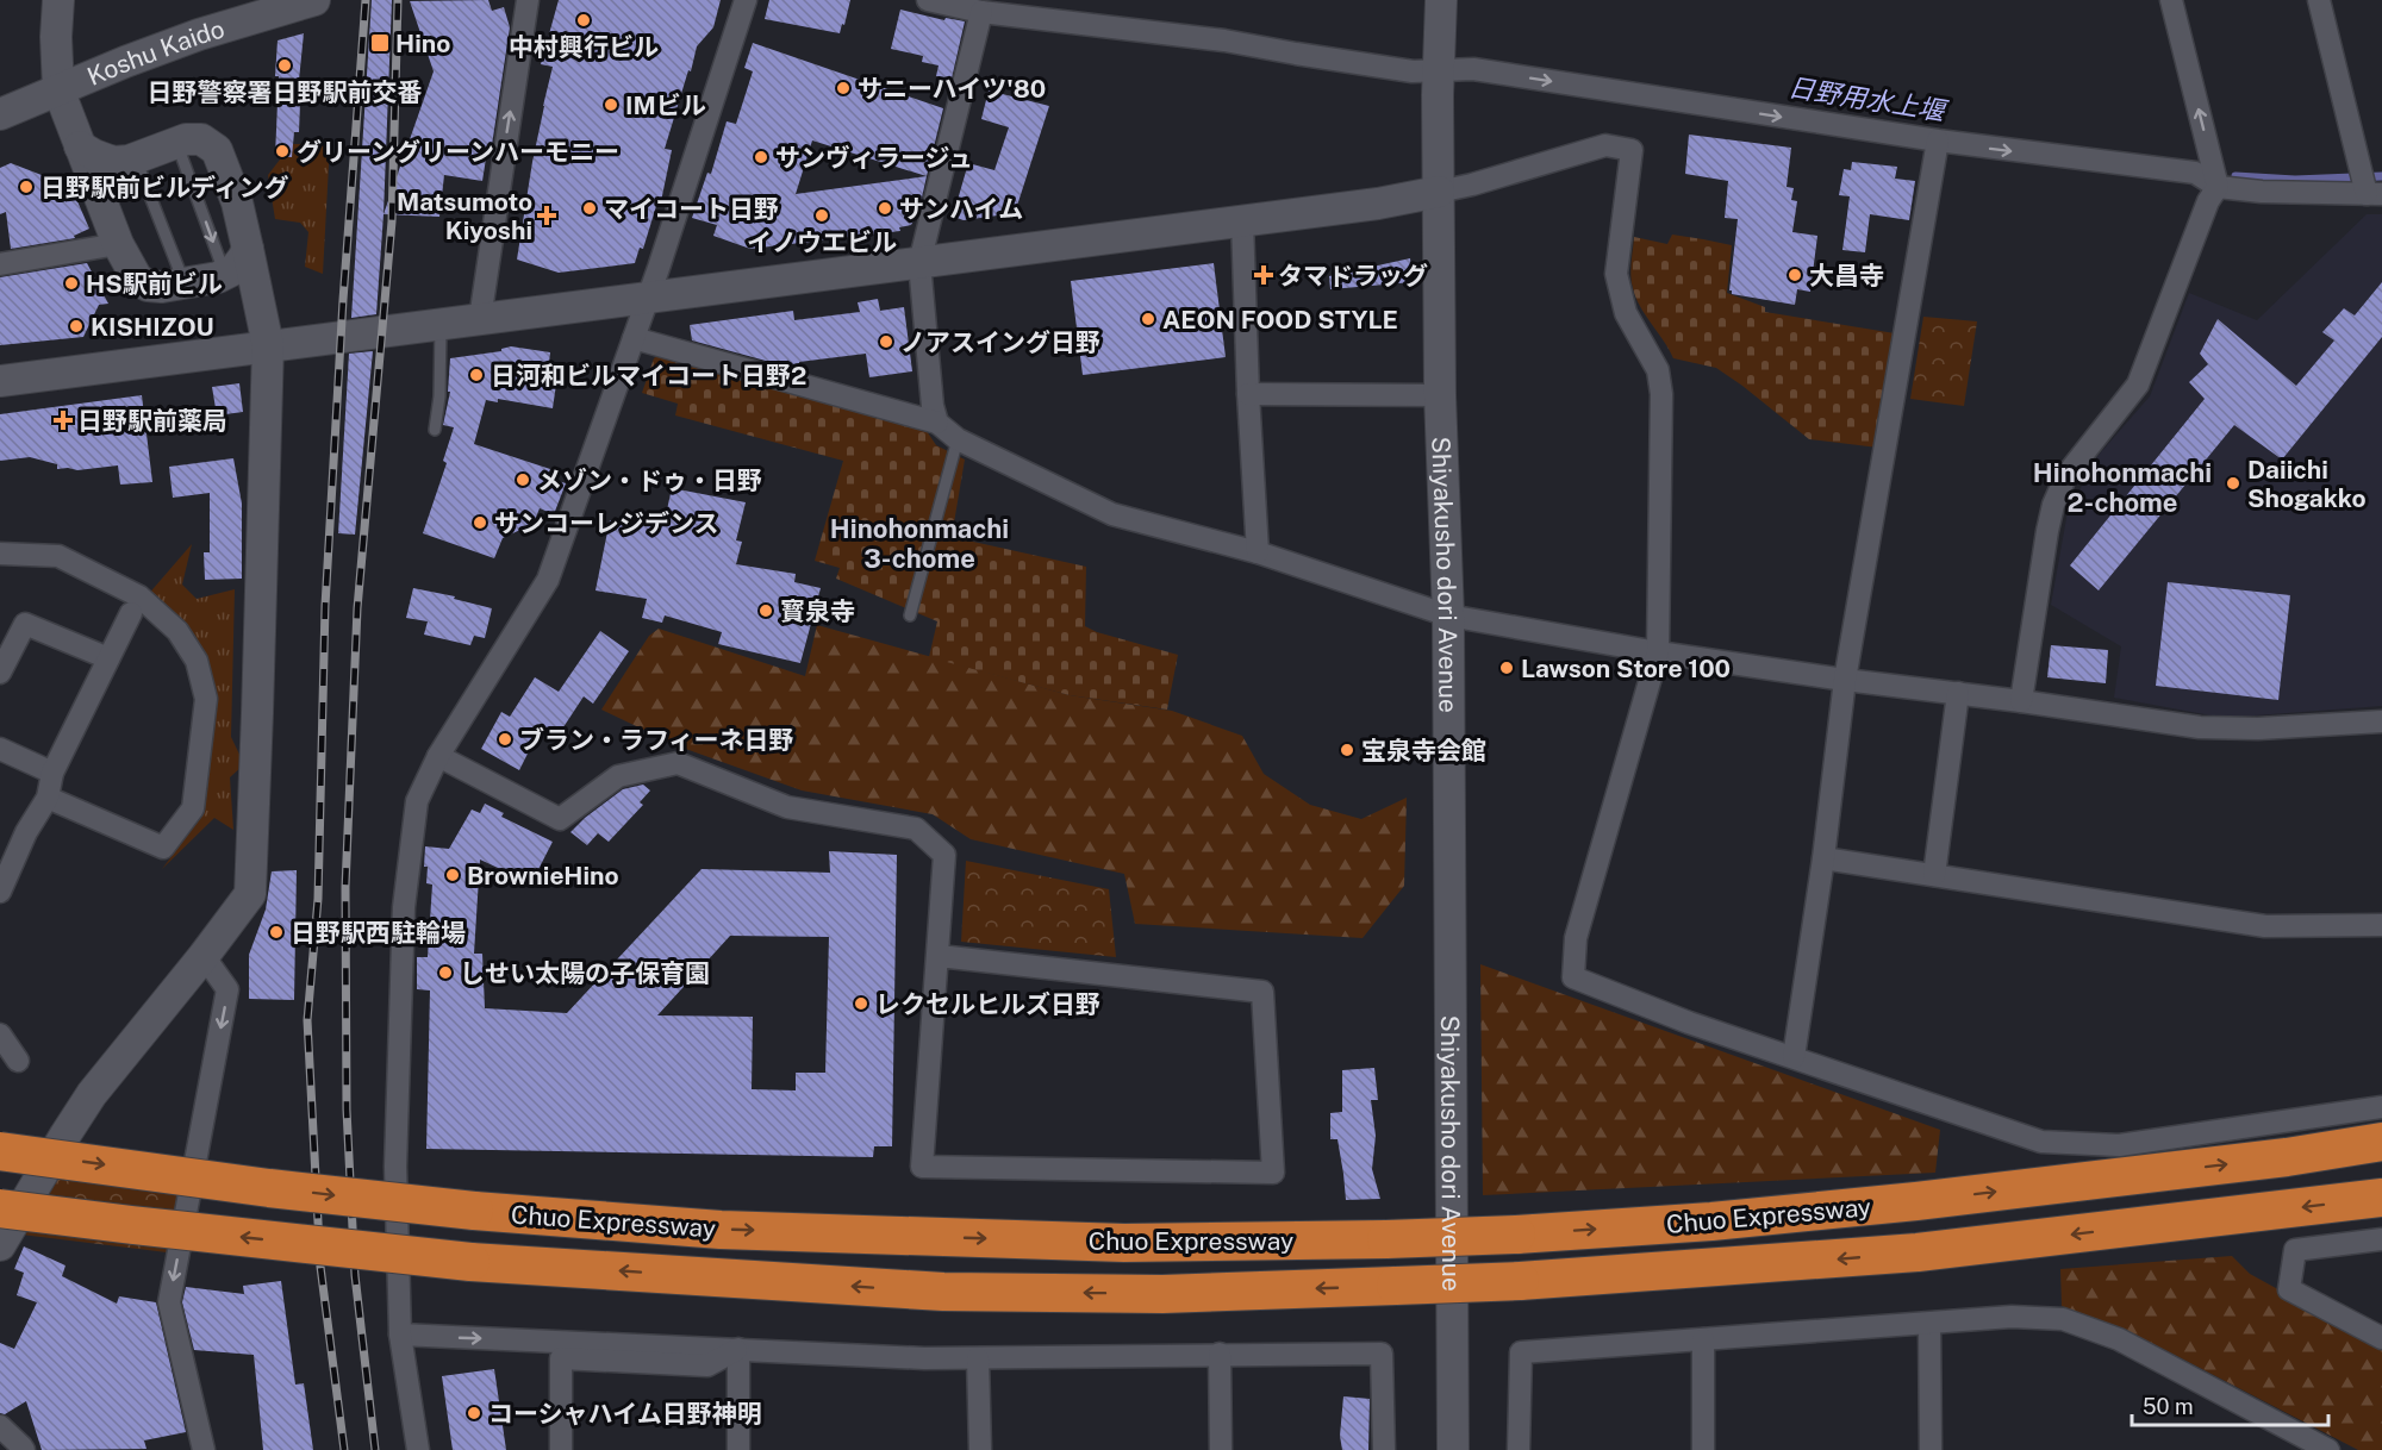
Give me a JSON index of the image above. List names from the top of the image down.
{
  "streets": {
    "highway": ["Chuo Expressway"],
    "street": ["Koshu Kaido", "Shiyakusho dori Avenue"]
  },
  "districts": ["Hinohonmachi 2-chome", "Hinohonmachi 3-chome"],
  "water": ["日野用水上堰"],
  "places": {
    "other": [
      "中村興行ビル",
      "日野警察署日野駅前交番",
      "サニーハイツ'80",
      "IMビル",
      "グリーングリーンハーモニー",
      "サンヴィラージュ",
      "日野駅前ビルディング",
      "マイコート日野",
      "サンハイム",
      "イノウエビル",
      "大昌寺",
      "HS駅前ビル",
      "AEON FOOD STYLE",
      "KISHIZOU",
      "ノアスイング日野",
      "日河和ビルマイコート日野2",
      "メゾン・ドゥ・日野",
      "Daiichi Shogakko",
      "サンコーレジデンス",
      "寳泉寺",
      "Lawson Store 100",
      "ブラン・ラフィーネ日野",
      "宝泉寺会館",
      "BrownieHino",
      "日野駅西駐輪場",
      "しせい太陽の子保育園",
      "レクセルヒルズ日野",
      "コーシャハイム日野神明"
    ],
    "transit": ["Hino"],
    "health": ["Matsumoto Kiyoshi", "タマドラッグ", "日野駅前薬局"]
  },
  "scale_bar": "50 m"
}
